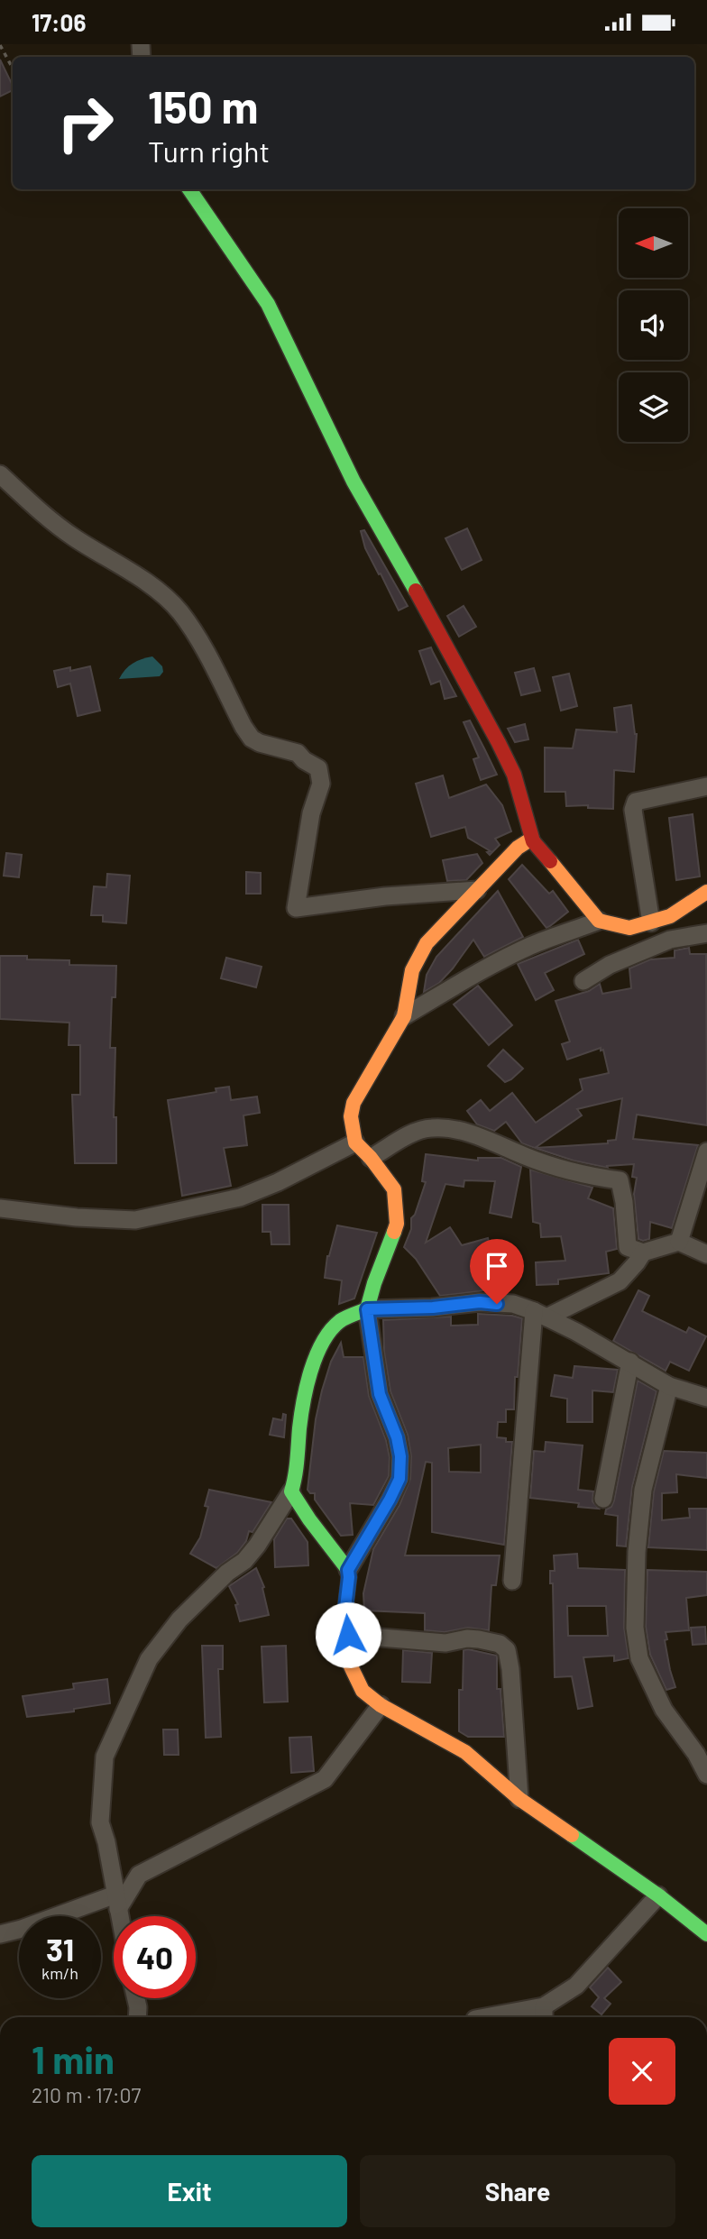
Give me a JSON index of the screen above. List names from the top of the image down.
{
  "north": "left",
  "page": {
    "status": "17:06",
    "turn": ["150 m", "Turn right"],
    "speed": "31 km/h",
    "limit": "40",
    "heading": ["1 min", "210 m · 17:07"],
    "buttons": ["Exit", "Share"]
  }
}
